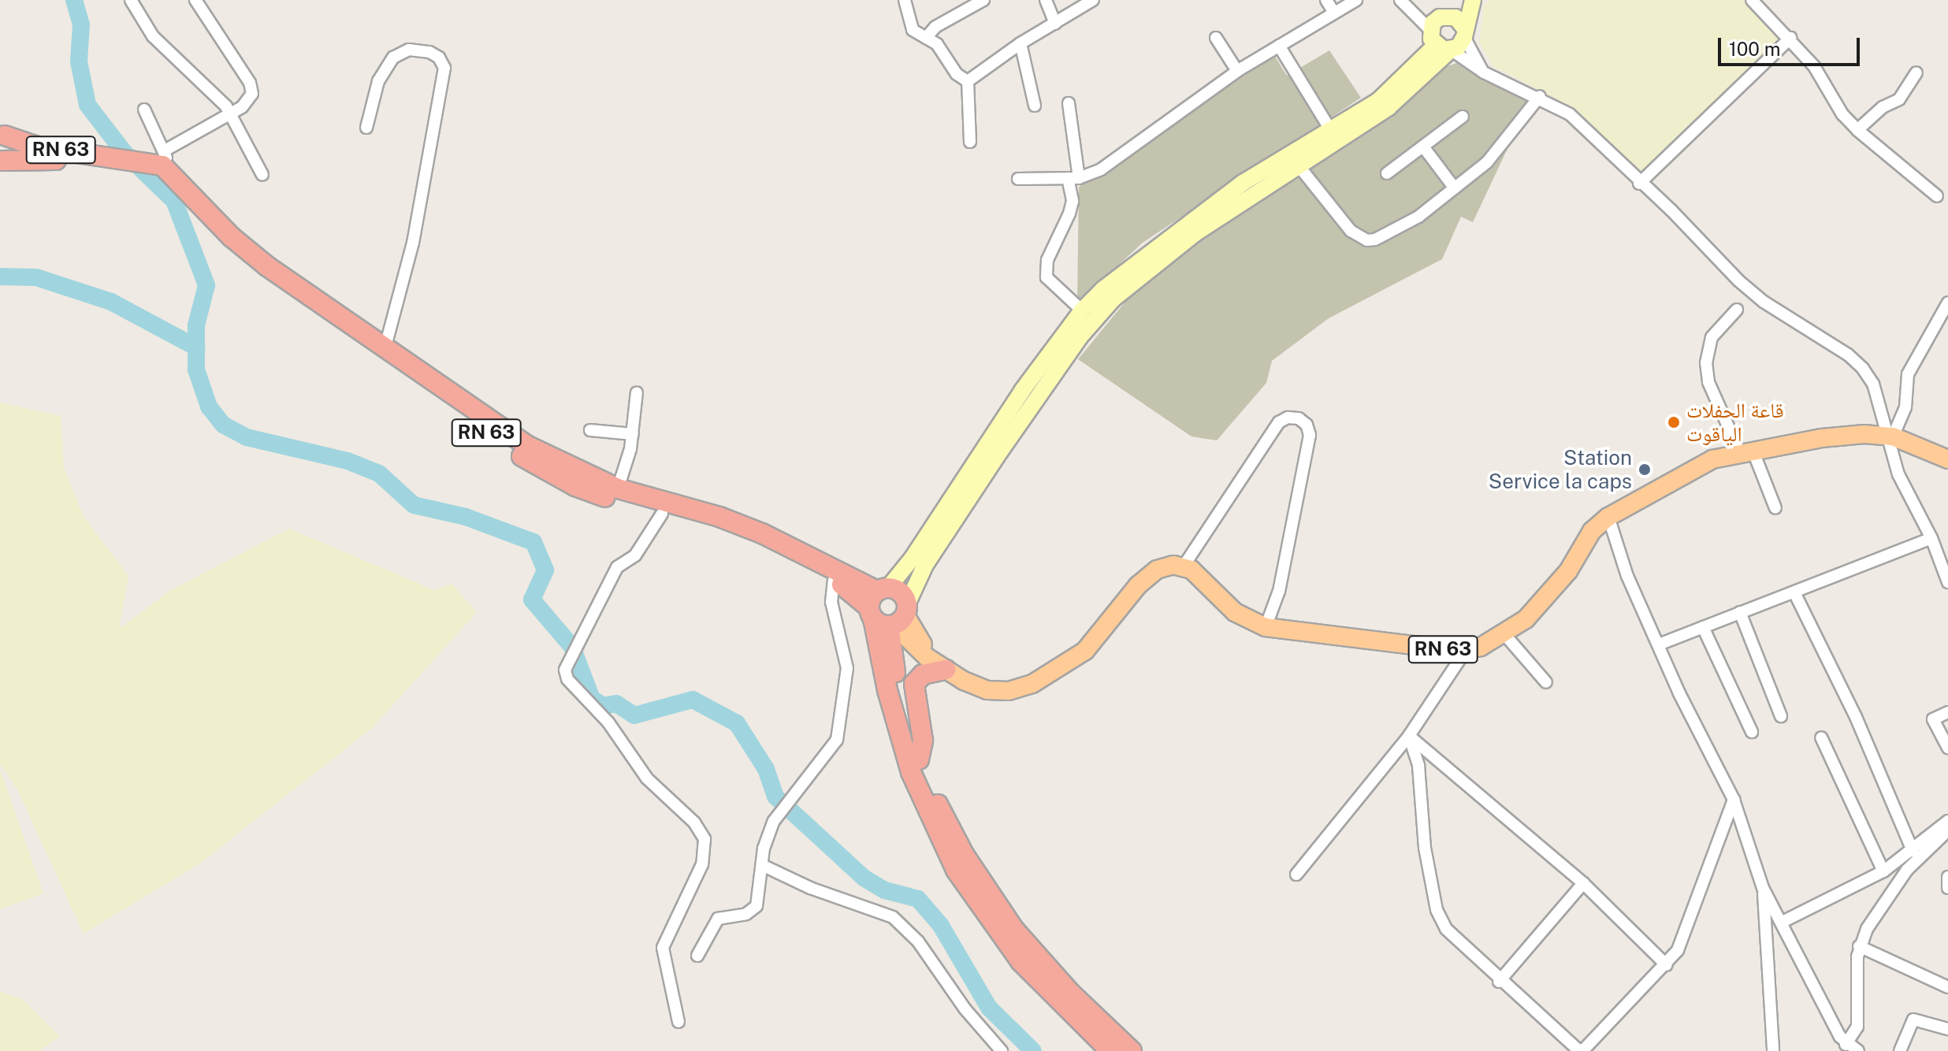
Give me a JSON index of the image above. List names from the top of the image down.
{
  "streets": {
    "highway": ["RN 63"]
  },
  "places": ["قاعة الحفلات الياقوت", "Station Service la caps"],
  "scale_bar": "100 m"
}
